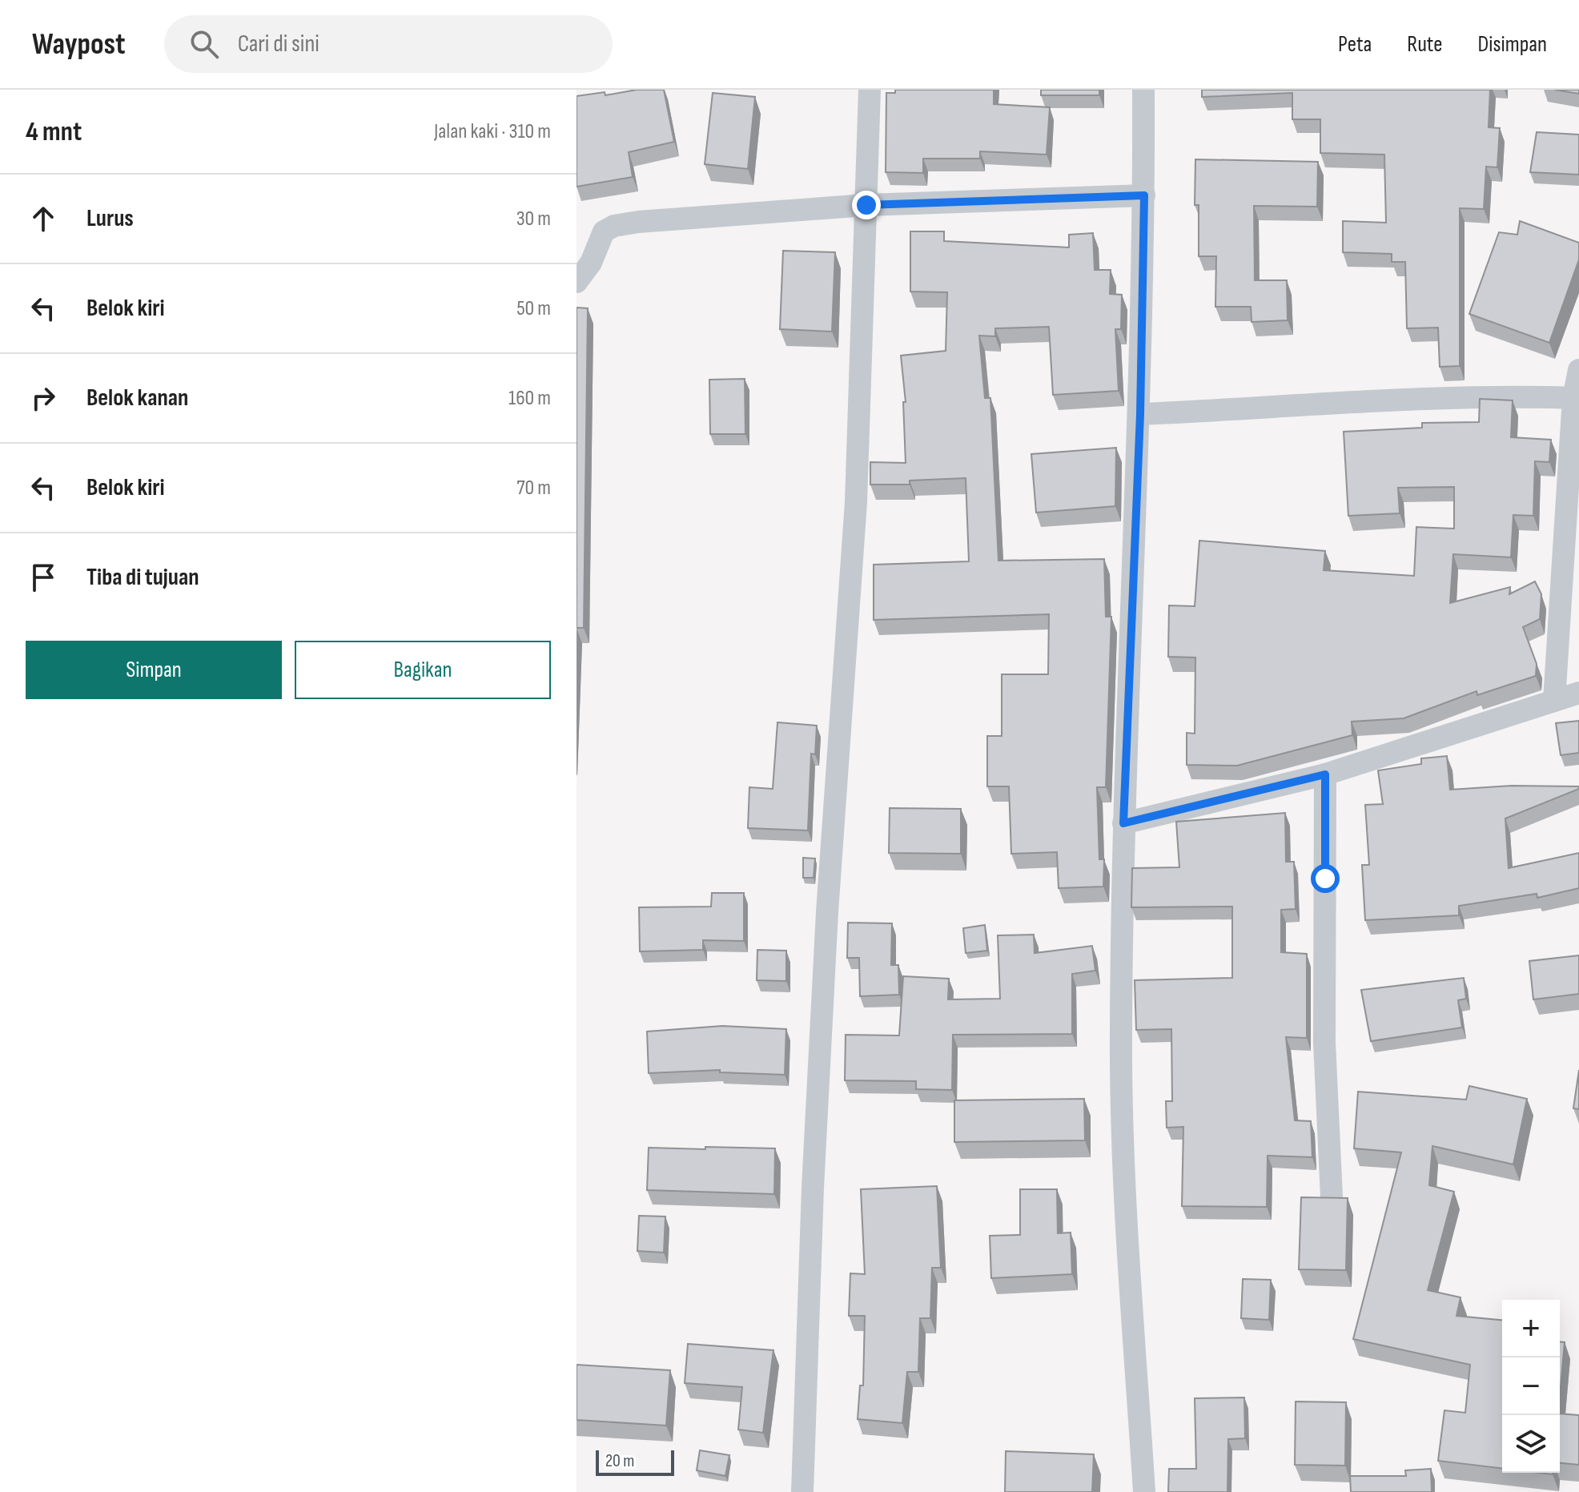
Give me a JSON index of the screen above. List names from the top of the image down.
{
  "scale_bar": "20 m",
  "page": {
    "header": "Waypost",
    "search": "Cari di sini",
    "nav": ["Peta", "Rute", "Disimpan"],
    "heading": ["4 mnt", "Jalan kaki · 310 m"],
    "list": [
      ["Lurus", "30 m"],
      ["Belok kiri", "50 m"],
      ["Belok kanan", "160 m"],
      ["Belok kiri", "70 m"],
      "Tiba di tujuan"
    ],
    "buttons": ["Simpan", "Bagikan"],
    "map_buttons": ["+", "−"],
    "scale": "20 m"
  }
}
